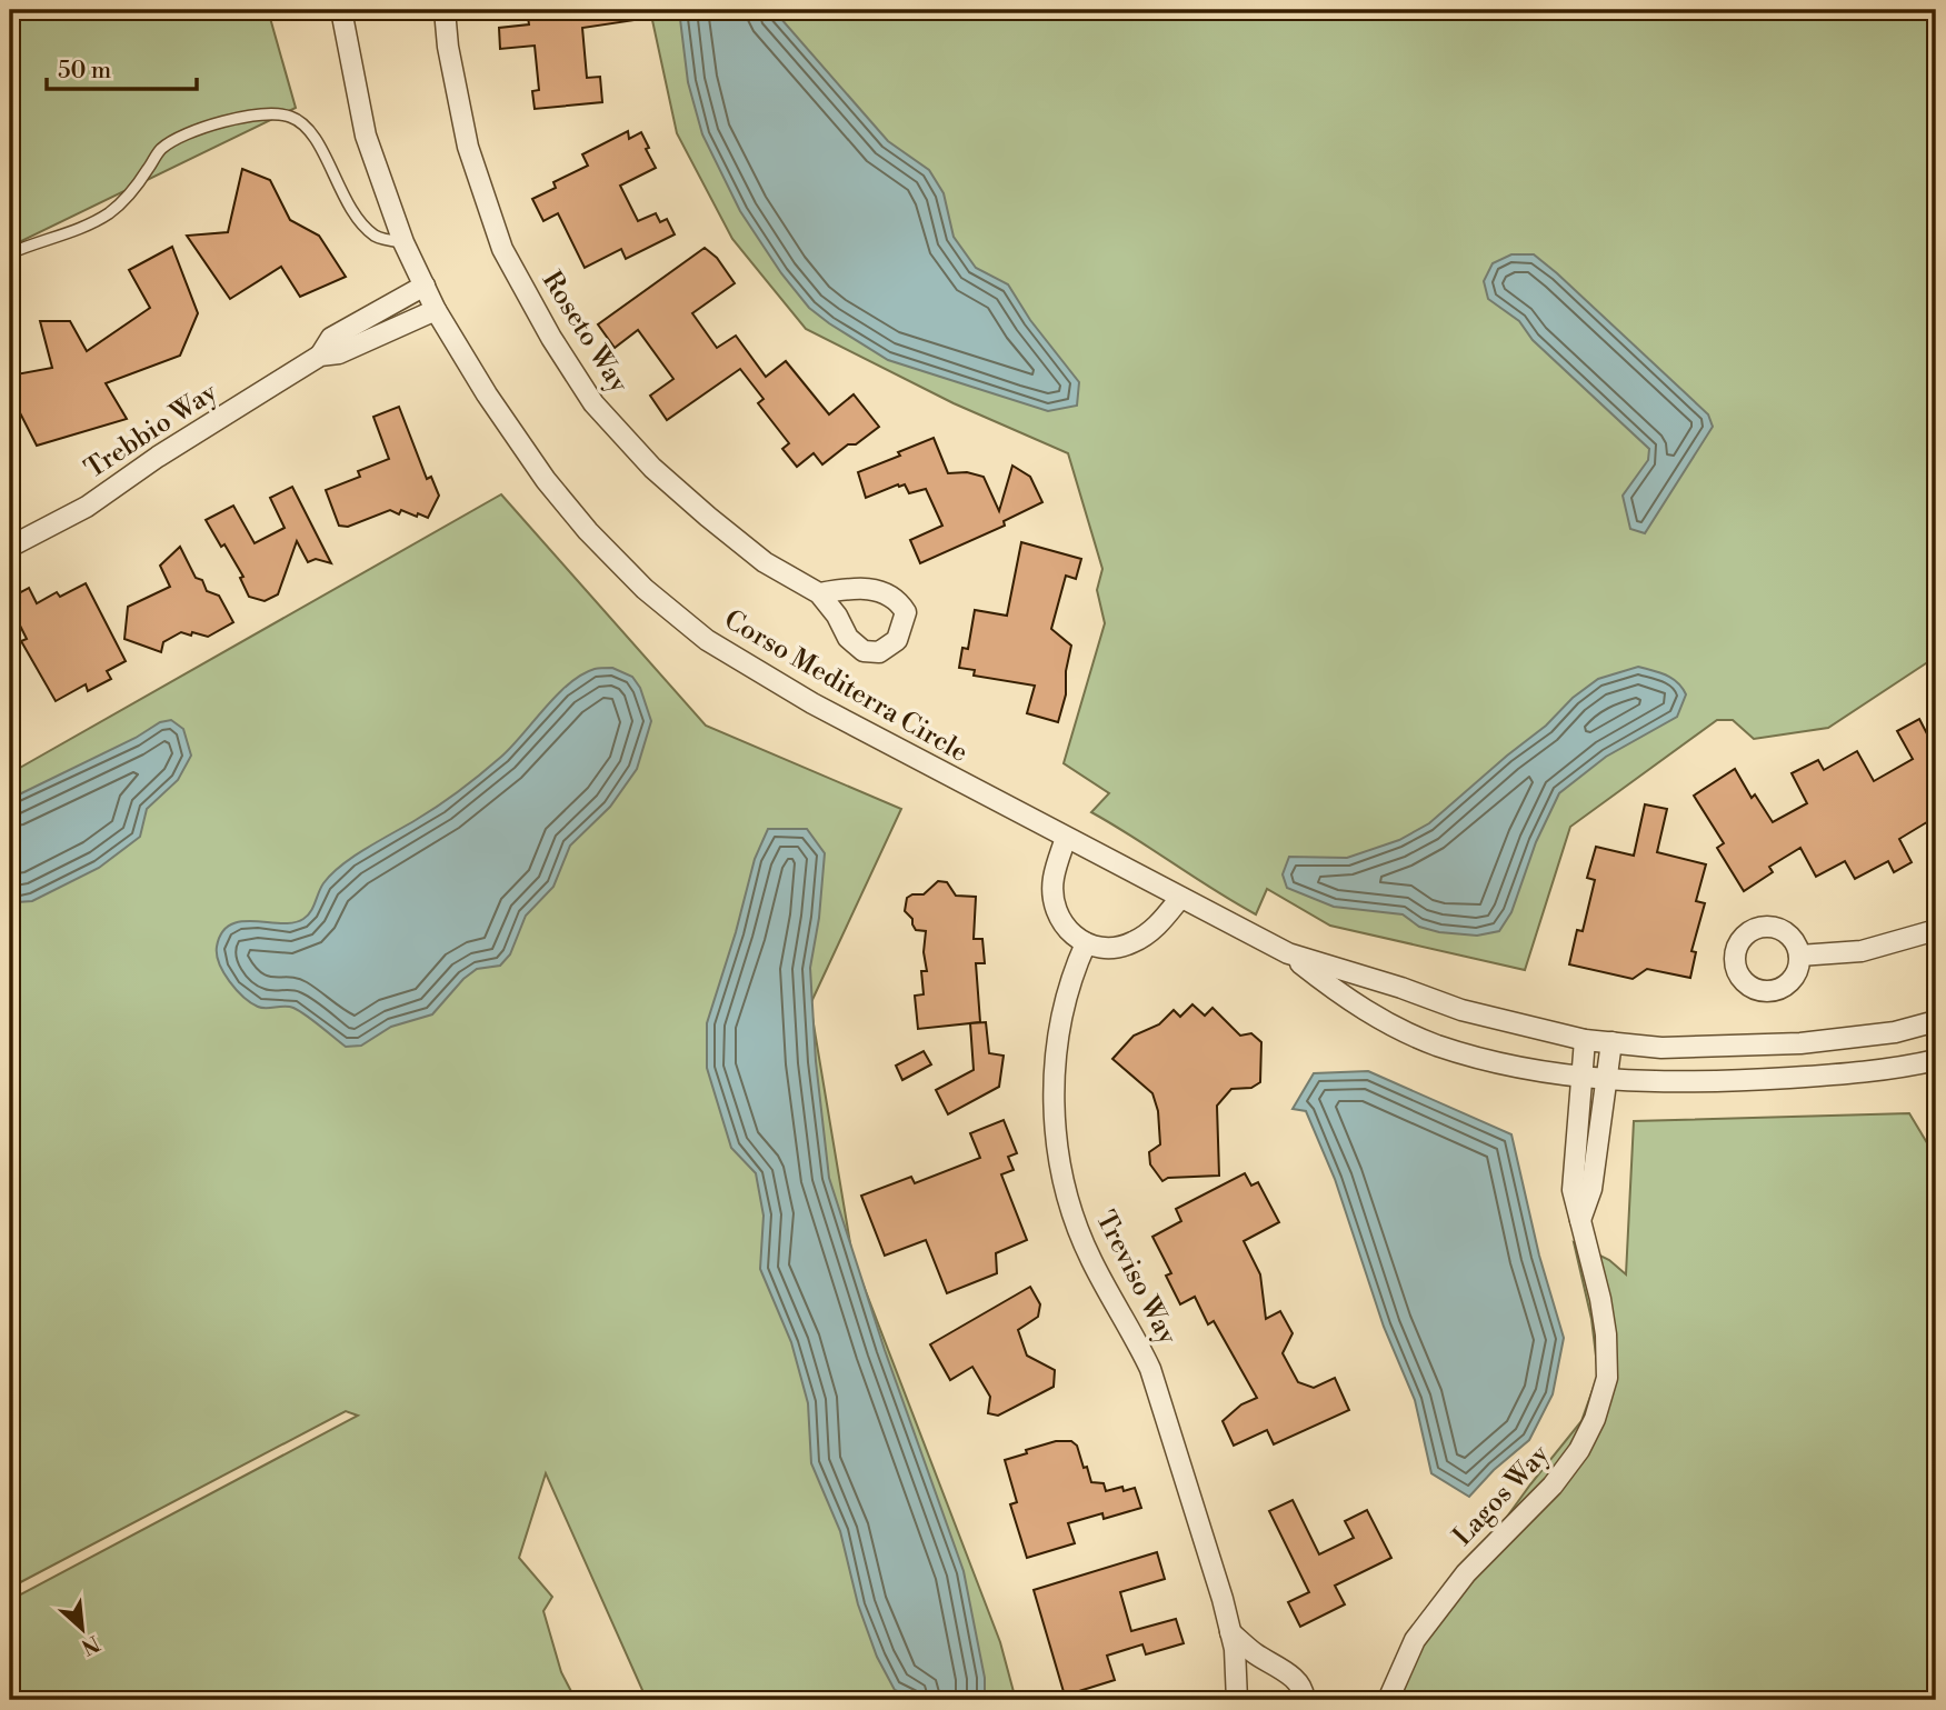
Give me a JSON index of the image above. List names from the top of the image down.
{
  "streets": {
    "street": [
      "Roseto Way",
      "Trebbio Way",
      "Corso Mediterra Circle",
      "Treviso Way",
      "Lagos Way"
    ]
  },
  "crossings": [
    ["Trebbio Way", "Corso Mediterra Circle"],
    ["Corso Mediterra Circle", "Lagos Way"]
  ],
  "scale_bar": "50 m",
  "north": "bottom right"
}
